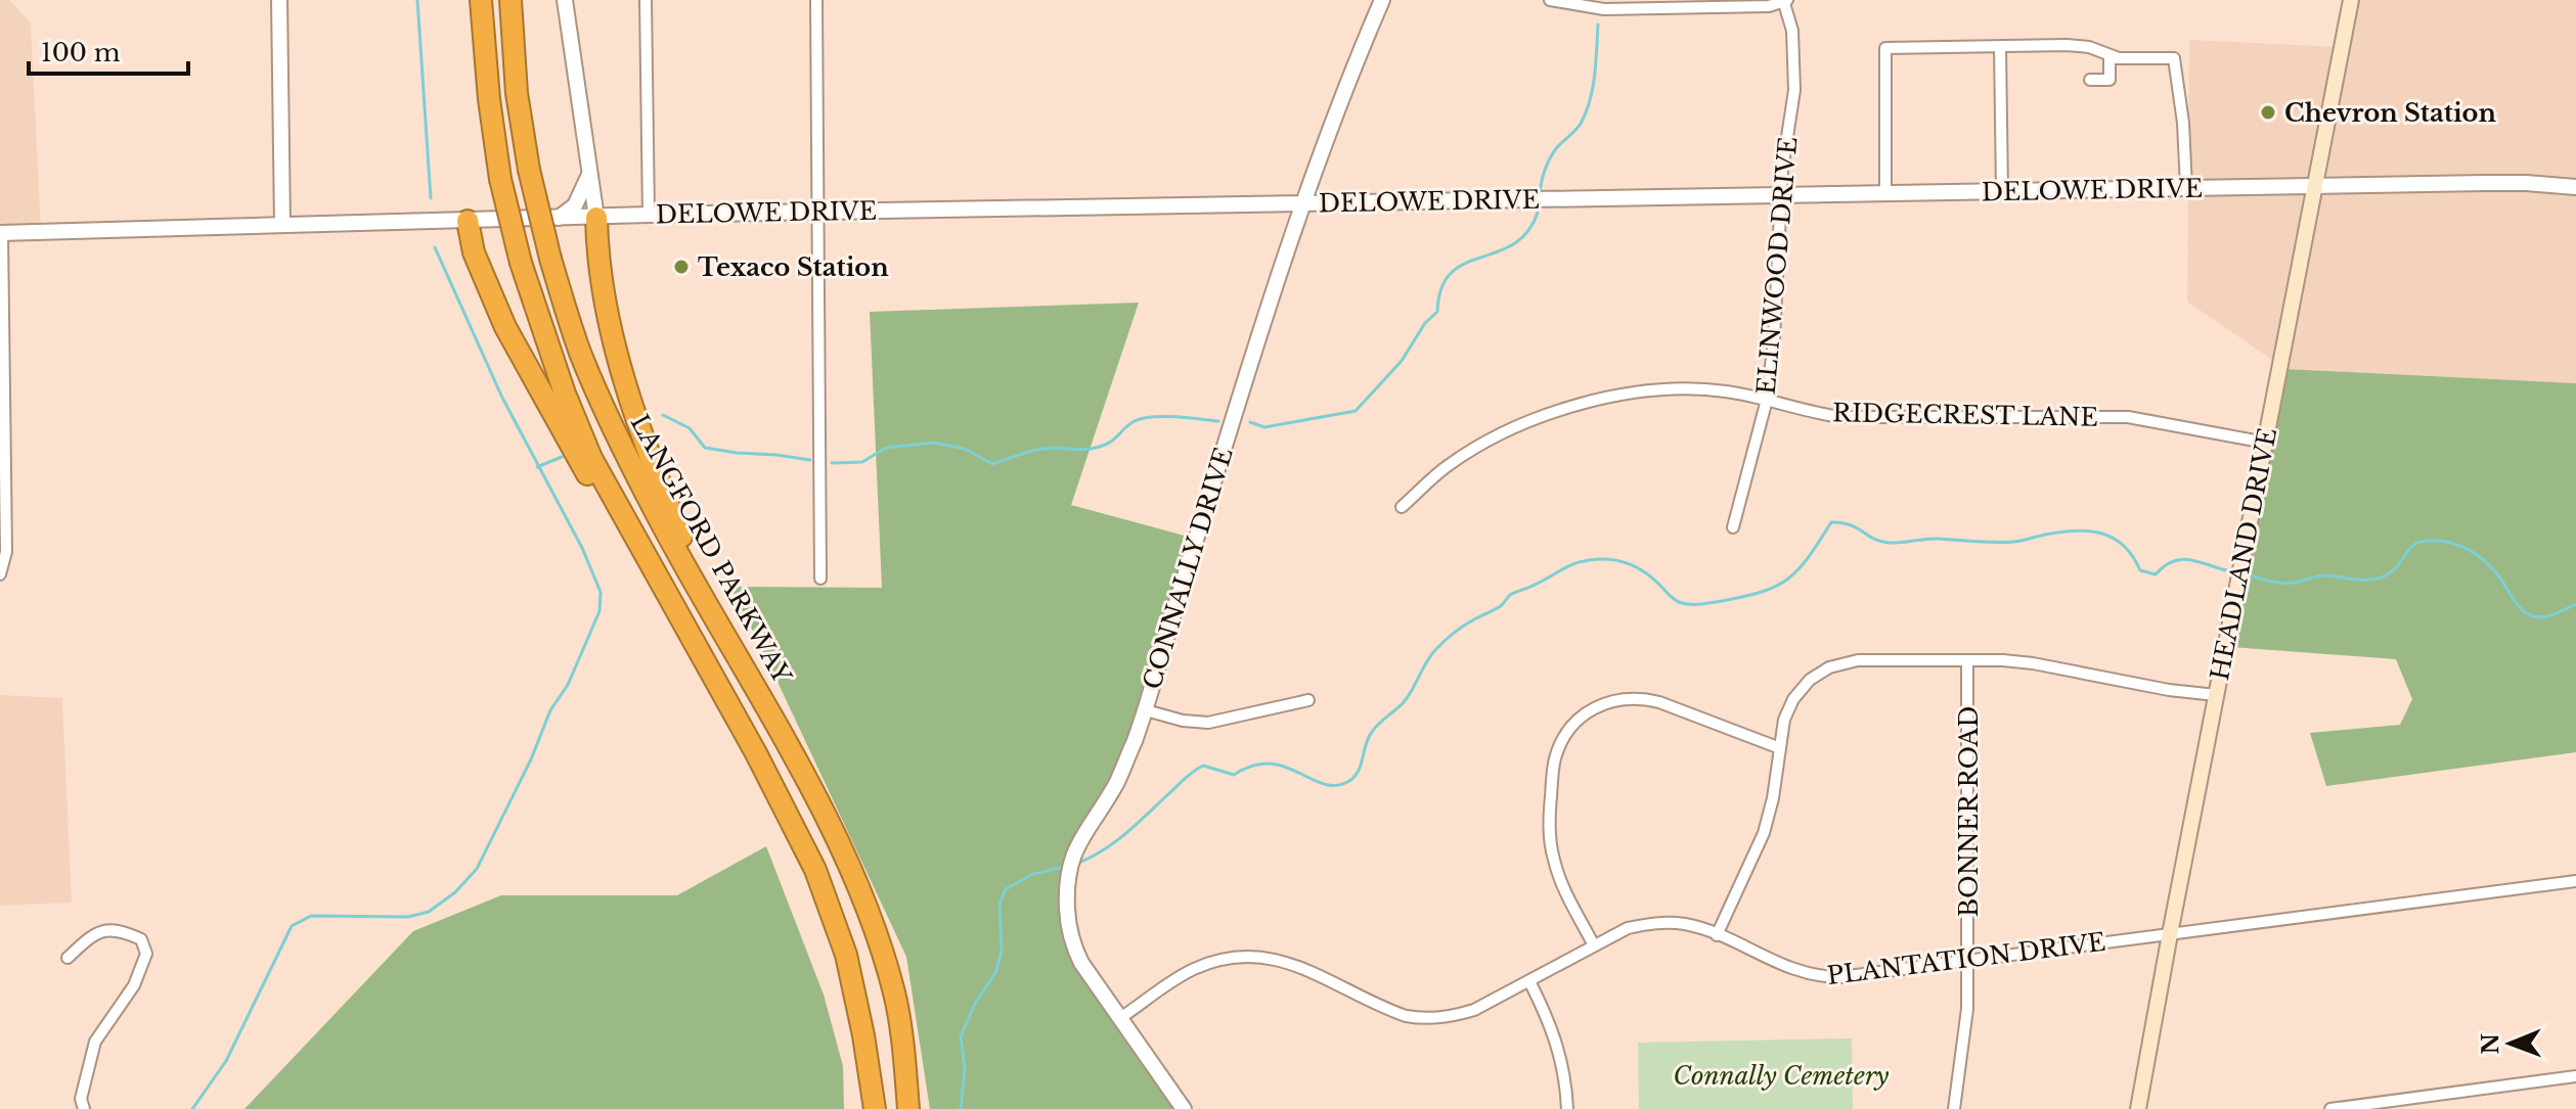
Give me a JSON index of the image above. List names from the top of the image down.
{
  "streets": {
    "highway": ["LANGFORD PARKWAY"],
    "main road": ["HEADLAND DRIVE"],
    "street": [
      "DELOWE DRIVE",
      "ELINWOOD DRIVE",
      "RIDGECREST LANE",
      "CONNALLY DRIVE",
      "BONNER ROAD",
      "PLANTATION DRIVE"
    ]
  },
  "crossings": [
    ["DELOWE DRIVE", "ELINWOOD DRIVE"],
    ["DELOWE DRIVE", "HEADLAND DRIVE"],
    ["DELOWE DRIVE", "CONNALLY DRIVE"],
    ["ELINWOOD DRIVE", "RIDGECREST LANE"],
    ["RIDGECREST LANE", "HEADLAND DRIVE"],
    ["HEADLAND DRIVE", "PLANTATION DRIVE"],
    ["CONNALLY DRIVE", "PLANTATION DRIVE"],
    ["BONNER ROAD", "PLANTATION DRIVE"]
  ],
  "parks": ["Connally Cemetery"],
  "places": ["Chevron Station", "Texaco Station"],
  "scale_bar": "100 m",
  "north": "left"
}
